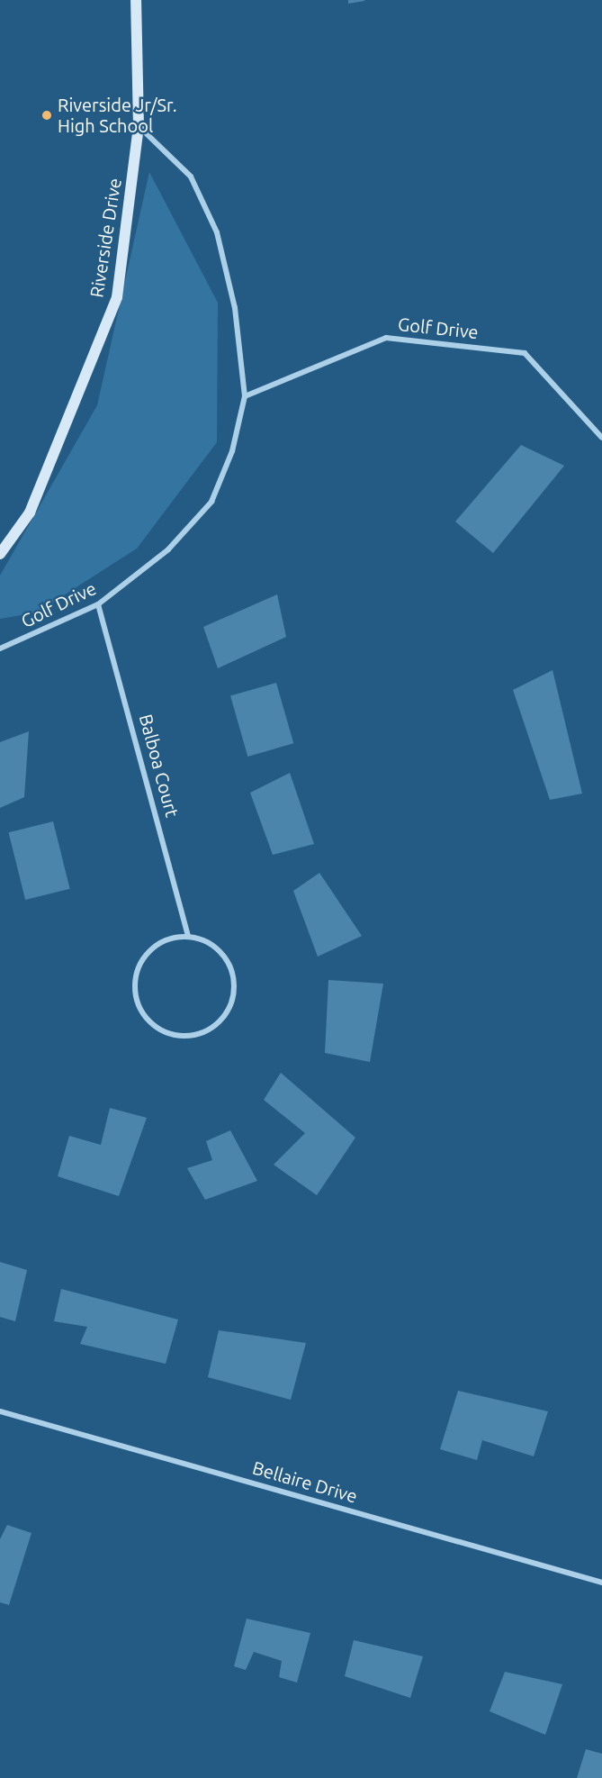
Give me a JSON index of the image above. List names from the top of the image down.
{
  "streets": {
    "main road": ["Riverside Drive"],
    "street": ["Golf Drive", "Balboa Court", "Bellaire Drive"]
  },
  "crossings": [
    ["Riverside Drive", "Golf Drive"],
    ["Golf Drive", "Balboa Court"]
  ],
  "places": ["Riverside Jr/Sr. High School"]
}
